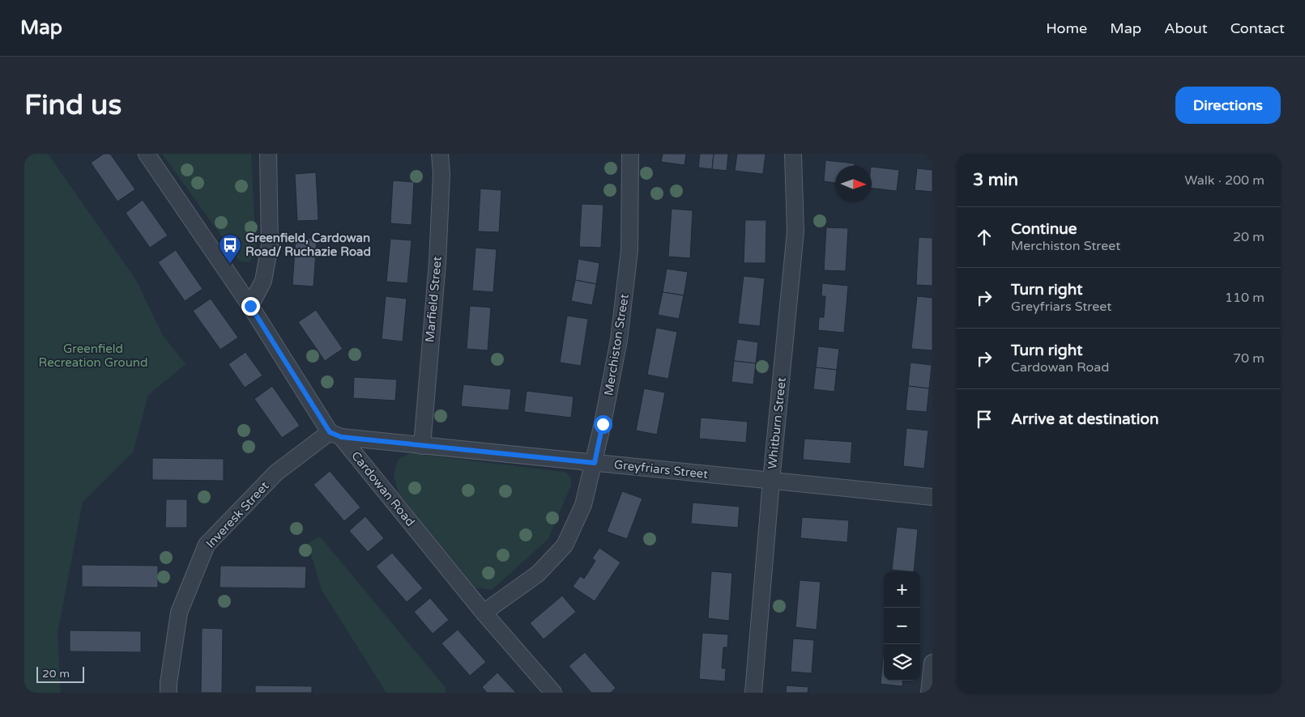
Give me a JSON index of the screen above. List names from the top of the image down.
{
  "streets": {
    "street": [
      "Marfield Street",
      "Merchiston Street",
      "Whitburn Street",
      "Greyfriars Street",
      "Cardowan Road",
      "Inveresk Street"
    ]
  },
  "crossings": [
    ["Marfield Street", "Greyfriars Street"],
    ["Merchiston Street", "Greyfriars Street"],
    ["Merchiston Street", "Cardowan Road"],
    ["Whitburn Street", "Greyfriars Street"],
    ["Greyfriars Street", "Cardowan Road"],
    ["Greyfriars Street", "Inveresk Street"],
    ["Cardowan Road", "Inveresk Street"]
  ],
  "parks": ["Greenfield Recreation Ground"],
  "places": {
    "bus stop": ["Greenfield, Cardowan Road/ Ruchazie Road"]
  },
  "scale_bar": "20 m",
  "north": "right",
  "page": {
    "header": "Map",
    "nav": [
      "Home",
      "Map",
      "About",
      "Contact"
    ],
    "buttons": "Directions",
    "title": "Find us",
    "heading": ["3 min", "Walk · 200 m"],
    "list": [
      ["Continue", "Merchiston Street", "20 m"],
      ["Turn right", "Greyfriars Street", "110 m"],
      ["Turn right", "Cardowan Road", "70 m"],
      "Arrive at destination"
    ],
    "map_buttons": ["+", "−"],
    "scale": "20 m"
  }
}
